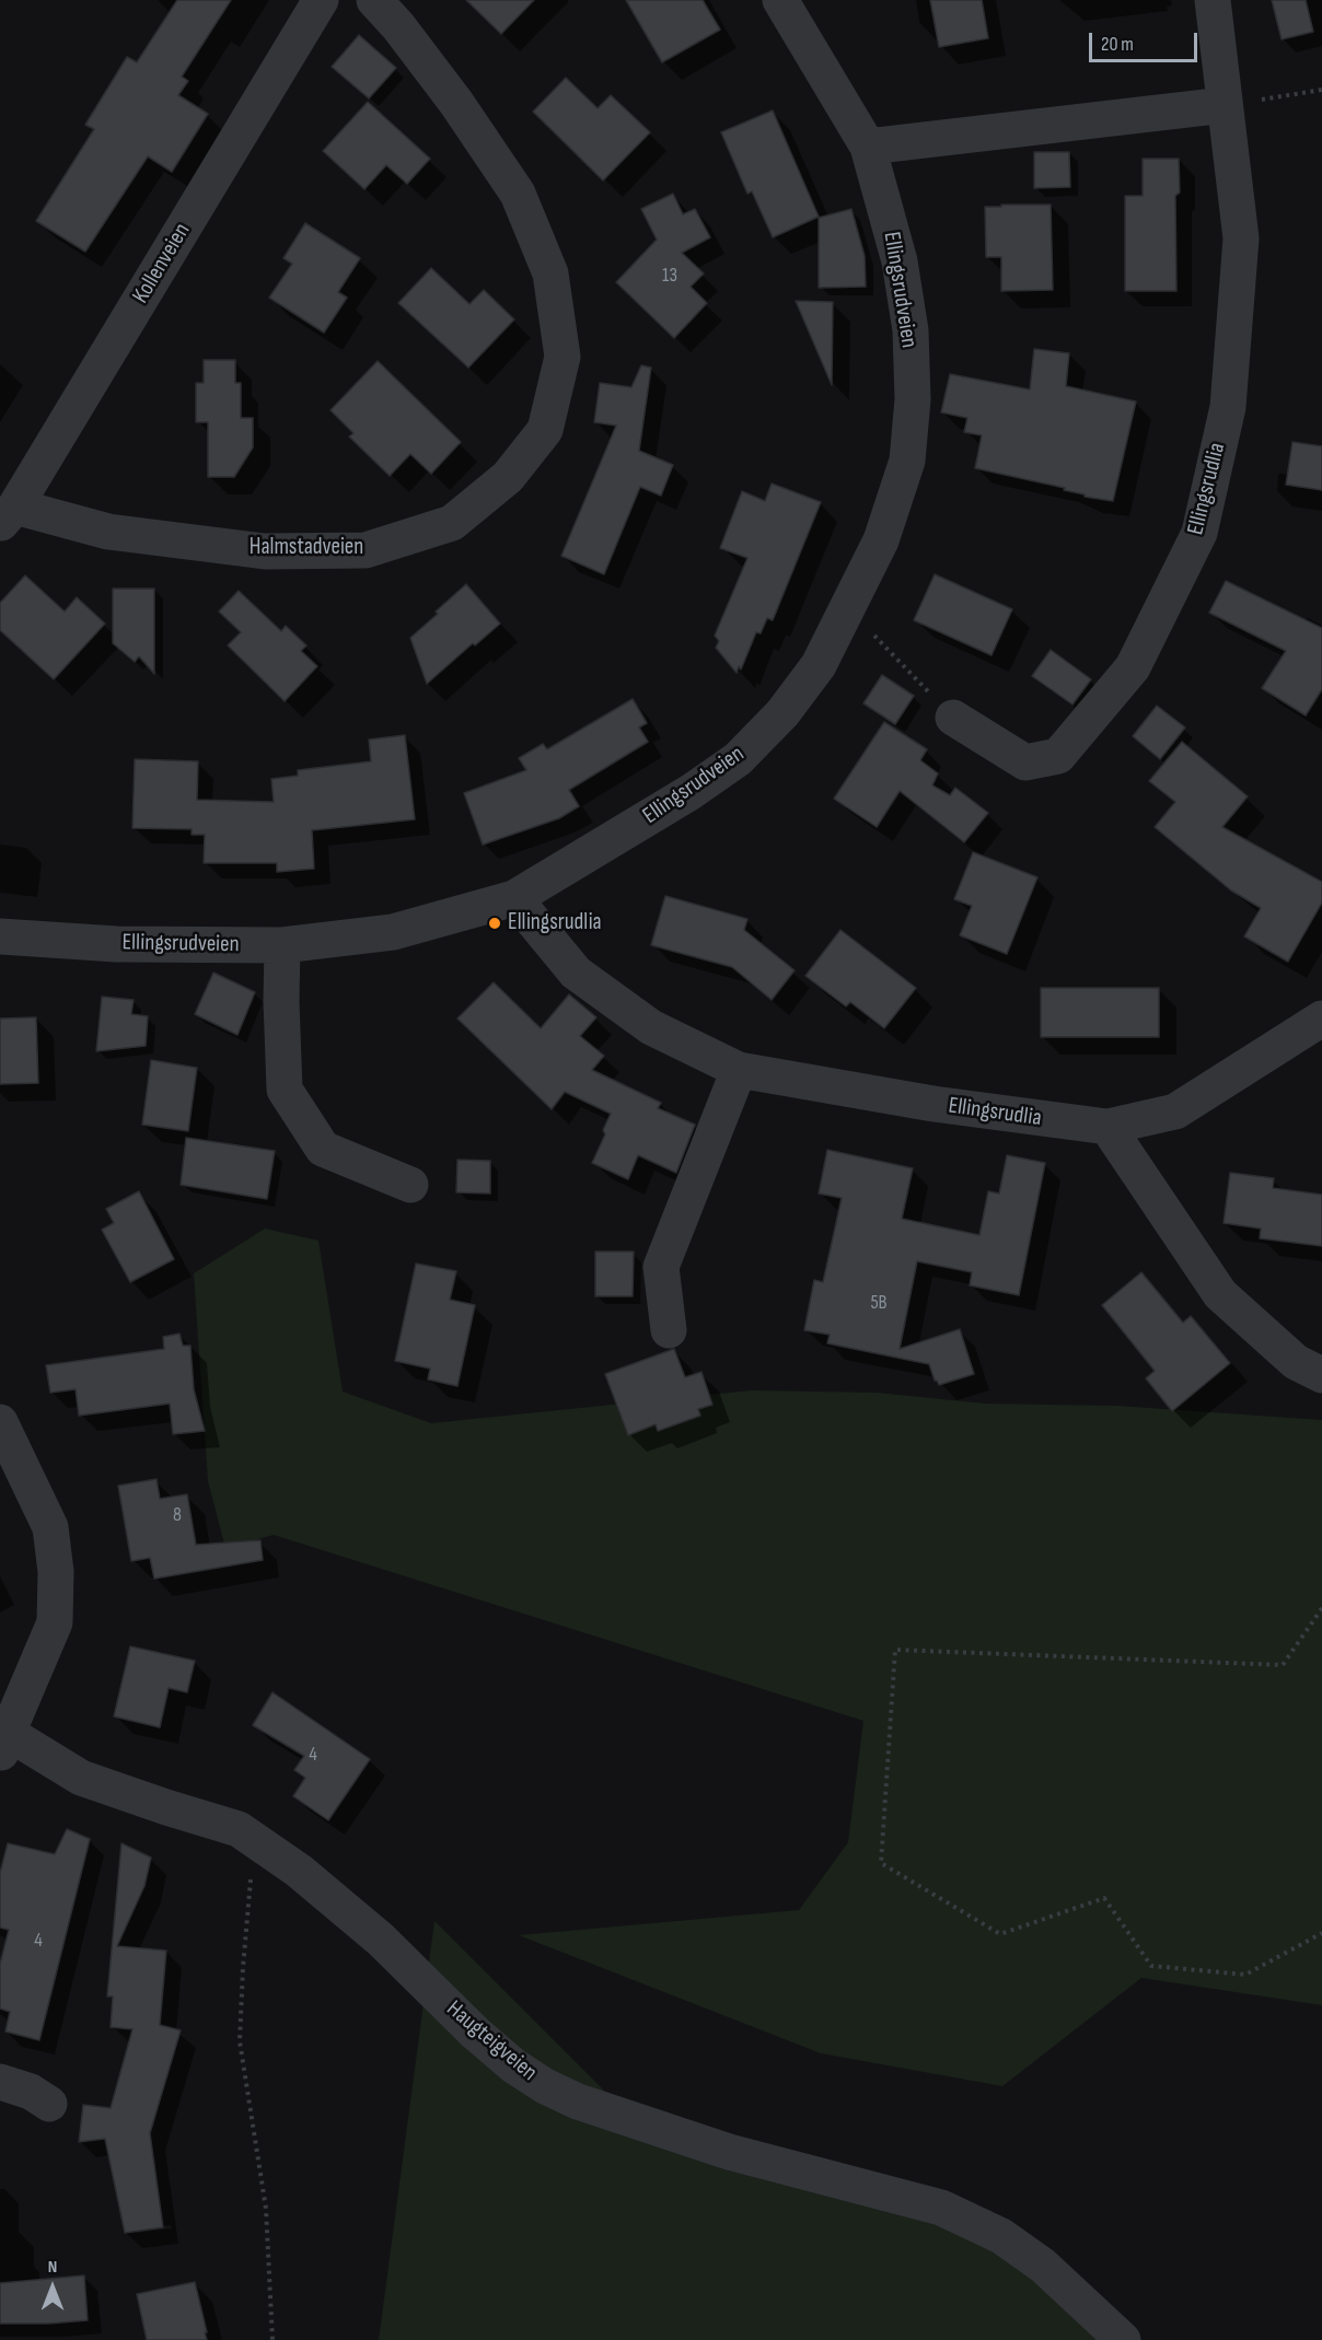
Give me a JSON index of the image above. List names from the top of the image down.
{
  "streets": {
    "street": [
      "Kollenveien",
      "Ellingsrudveien",
      "Ellingsrudlia",
      "Halmstadveien",
      "Haugteigveien"
    ]
  },
  "crossings": [
    ["Kollenveien", "Halmstadveien"],
    ["Ellingsrudveien", "Ellingsrudlia"]
  ],
  "places": ["Ellingsrudlia"],
  "house_numbers": [
    "13",
    "5B",
    "8",
    "4",
    "4"
  ],
  "scale_bar": "20 m",
  "north": "top"
}
